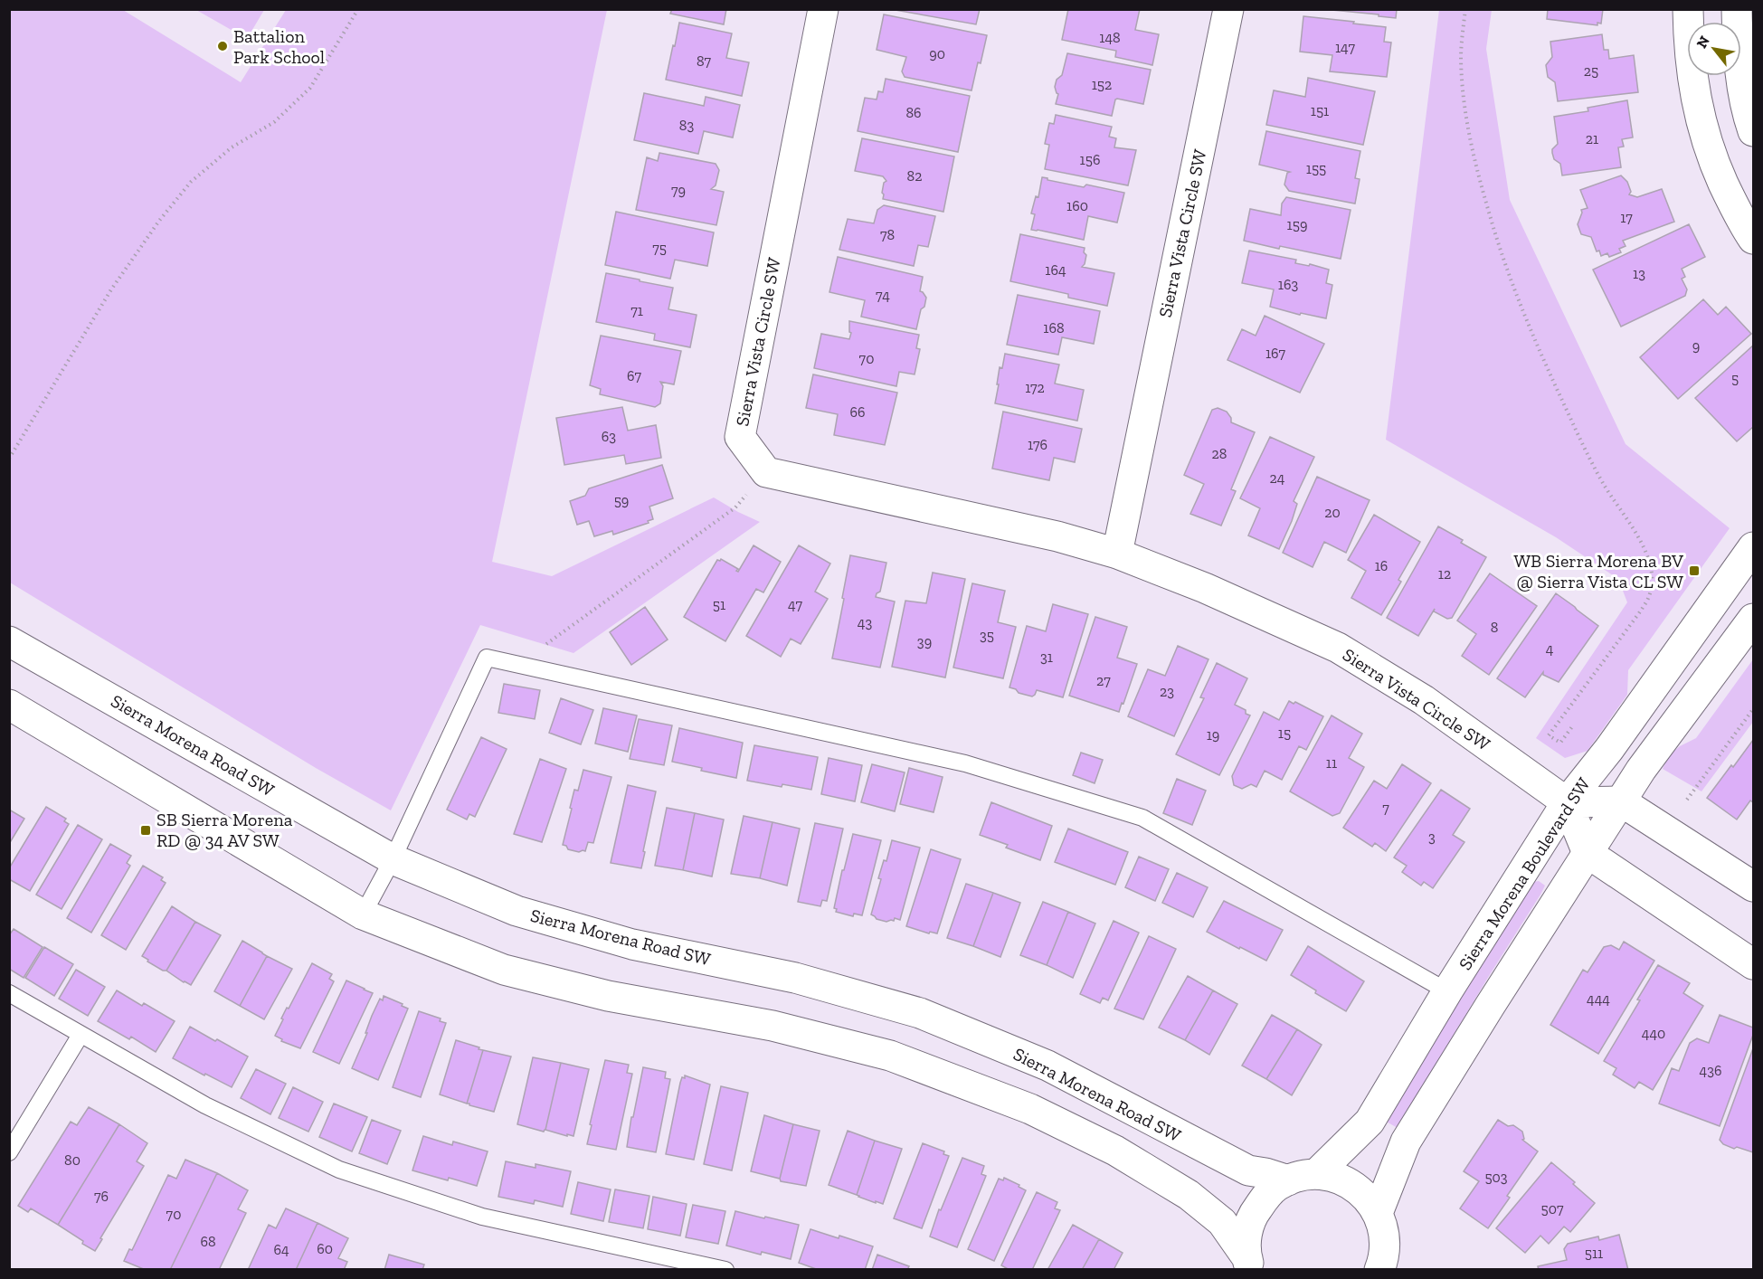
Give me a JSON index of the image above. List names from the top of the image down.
{
  "streets": {
    "street": ["Sierra Vista Circle SW", "Sierra Morena Road SW", "Sierra Morena Boulevard SW"]
  },
  "crossings": [
    ["Sierra Vista Circle SW", "Sierra Morena Boulevard SW"],
    ["Sierra Morena Road SW", "Sierra Morena Boulevard SW"]
  ],
  "places": {
    "other": ["Battalion Park School"],
    "transit": ["WB Sierra Morena BV @ Sierra Vista CL SW", "SB Sierra Morena RD @ 34 AV SW"]
  },
  "house_numbers": [
    "148",
    "147",
    "90",
    "87",
    "25",
    "152",
    "151",
    "86",
    "83",
    "21",
    "156",
    "155",
    "82",
    "79",
    "160",
    "17",
    "159",
    "78",
    "75",
    "164",
    "13",
    "163",
    "74",
    "71",
    "168",
    "9",
    "167",
    "70",
    "67",
    "5",
    "172",
    "66",
    "63",
    "176",
    "28",
    "24",
    "59",
    "20",
    "16",
    "12",
    "51",
    "47",
    "43",
    "8",
    "35",
    "39",
    "4",
    "31",
    "27",
    "23",
    "15",
    "19",
    "11",
    "7",
    "3",
    "444",
    "440",
    "436",
    "80",
    "503",
    "76",
    "507",
    "70",
    "68",
    "60",
    "64",
    "511"
  ],
  "north": "top left"
}
